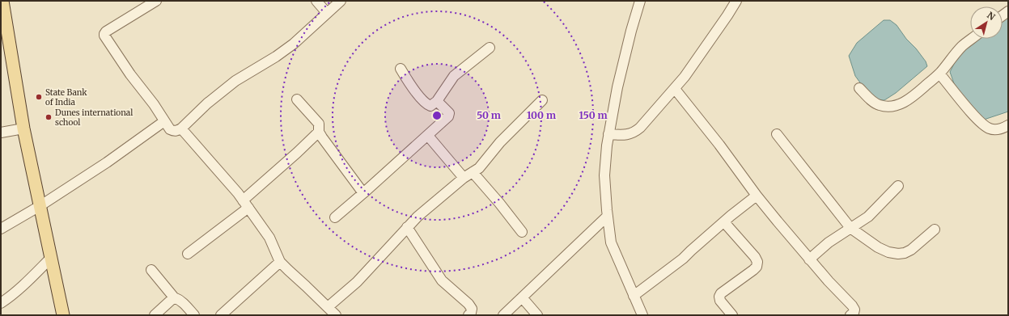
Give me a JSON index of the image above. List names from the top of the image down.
{
  "places": ["State Bank of India", "Dunes international school"],
  "north": "top right",
  "rings": ["50 m", "100 m", "150 m"]
}
